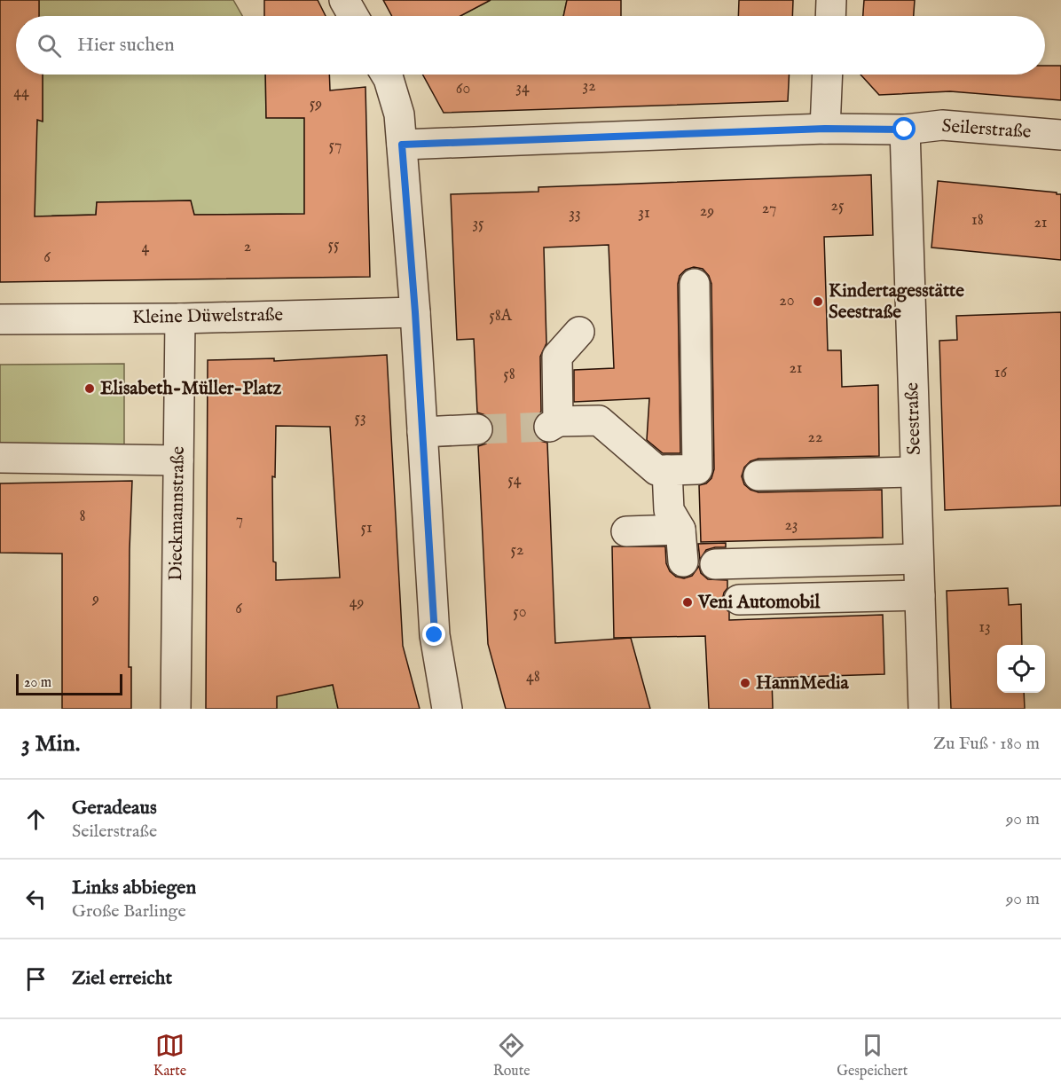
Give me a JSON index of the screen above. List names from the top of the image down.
{
  "streets": {
    "street": [
      "Seilerstraße",
      "Kleine Düwelstraße",
      "Seestraße",
      "Dieckmannstraße"
    ]
  },
  "crossings": [
    ["Seilerstraße", "Seestraße"],
    ["Kleine Düwelstraße", "Dieckmannstraße"]
  ],
  "places": [
    "Kindertagesstätte Seestraße",
    "Elisabeth-Müller-Platz",
    "Veni Automobil",
    "HannMedia"
  ],
  "house_numbers": [
    "32",
    "34",
    "60",
    "44",
    "59",
    "57",
    "25",
    "27",
    "29",
    "31",
    "33",
    "18",
    "21",
    "35",
    "55",
    "2",
    "4",
    "6",
    "20",
    "58A",
    "21",
    "16",
    "58",
    "53",
    "22",
    "54",
    "8",
    "7",
    "23",
    "51",
    "52",
    "9",
    "49",
    "6",
    "50",
    "13",
    "48"
  ],
  "scale_bar": "20 m",
  "page": {
    "search": "Hier suchen",
    "scale": "20 m",
    "heading": ["3 Min.", "Zu Fuß · 180 m"],
    "list": [
      ["Geradeaus", "Seilerstraße", "90 m"],
      ["Links abbiegen", "Große Barlinge", "90 m"],
      "Ziel erreicht"
    ],
    "nav": ["Karte", "Route", "Gespeichert"]
  }
}
